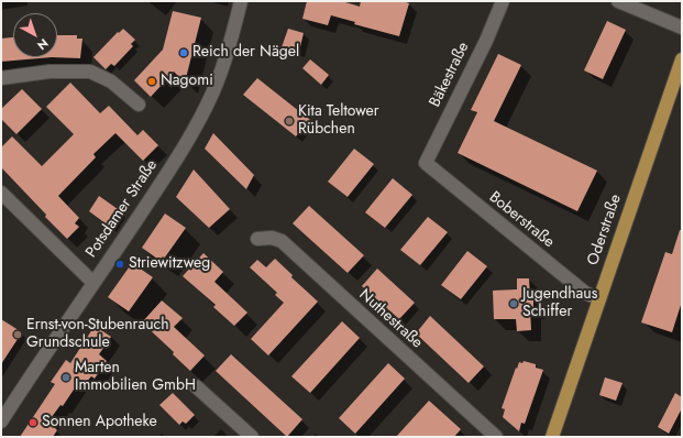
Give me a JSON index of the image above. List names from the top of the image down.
{
  "streets": {
    "main road": ["Oderstraße"],
    "street": [
      "Bäkestraße",
      "Potsdamer Straße",
      "Boberstraße",
      "Nuthestraße"
    ]
  },
  "crossings": [
    ["Bäkestraße", "Boberstraße"],
    ["Boberstraße", "Oderstraße"]
  ],
  "places": [
    "Reich der Nägel",
    "Nagomi",
    "Kita Teltower Rübchen",
    "Striewitzweg",
    "Jugendhaus Schiffer",
    "Ernst-von-Stubenrauch Grundschule",
    "Marten Immobilien GmbH",
    "Sonnen Apotheke"
  ],
  "north": "bottom right"
}
